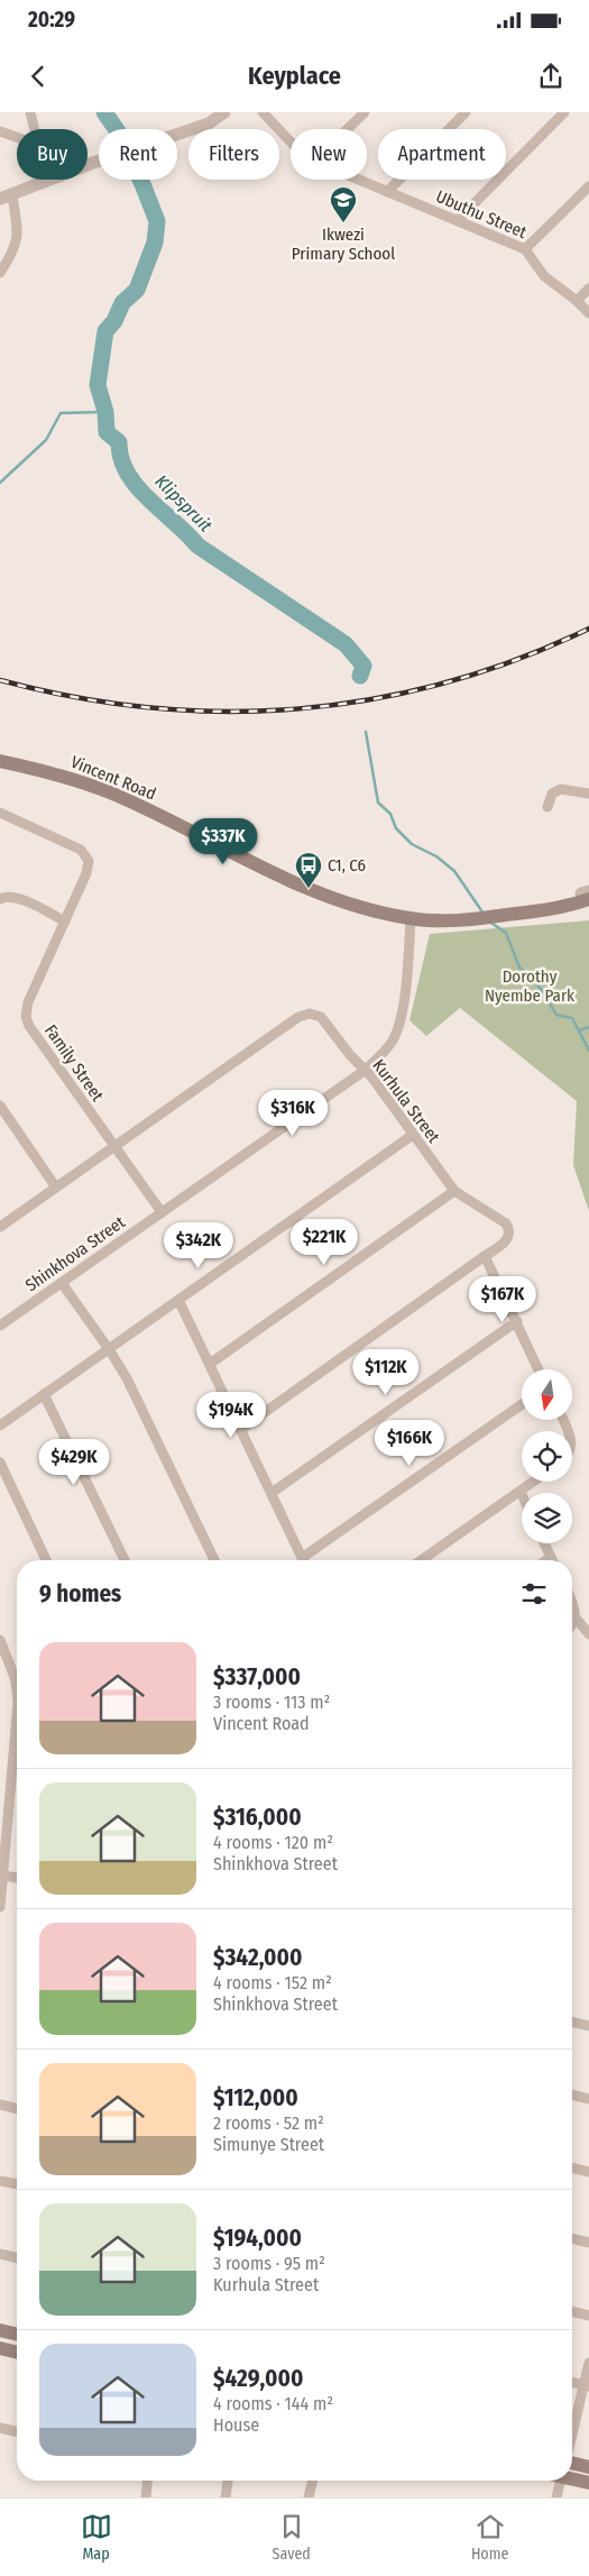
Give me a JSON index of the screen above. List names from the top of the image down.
{
  "streets": {
    "main road": ["Vincent Road"],
    "street": [
      "Ubuthu Street",
      "Family Street",
      "Kurhula Street",
      "Shinkhova Street"
    ]
  },
  "crossings": [
    ["Vincent Road", "Shinkhova Street"],
    ["Family Street", "Kurhula Street"],
    ["Family Street", "Shinkhova Street"],
    ["Kurhula Street", "Shinkhova Street"]
  ],
  "water": ["Klipspruit"],
  "parks": ["Dorothy Nyembe Park"],
  "places": {
    "school or university": ["Ikwezi Primary School"],
    "bus stop": ["C1, C6"]
  },
  "north": "bottom",
  "page": {
    "status": "20:29",
    "header": "Keyplace",
    "chip": [
      "Buy",
      "Rent",
      "Filters",
      "New",
      "Apartment"
    ],
    "price": [
      "$337K",
      "$316K",
      "$221K",
      "$342K",
      "$167K",
      "$112K",
      "$194K",
      "$166K",
      "$429K"
    ],
    "heading": "9 homes",
    "list": [
      {
        "name": "$337,000",
        "note": "3 rooms · 113 m² · Vincent Road"
      },
      {
        "name": "$316,000",
        "note": "4 rooms · 120 m² · Shinkhova Street"
      },
      {
        "name": "$342,000",
        "note": "4 rooms · 152 m² · Shinkhova Street"
      },
      {
        "name": "$112,000",
        "note": "2 rooms · 52 m² · Simunye Street"
      },
      {
        "name": "$194,000",
        "note": "3 rooms · 95 m² · Kurhula Street"
      },
      {
        "name": "$429,000",
        "note": "4 rooms · 144 m² · House"
      }
    ],
    "tabs": ["Map", "Saved", "Home"]
  }
}
